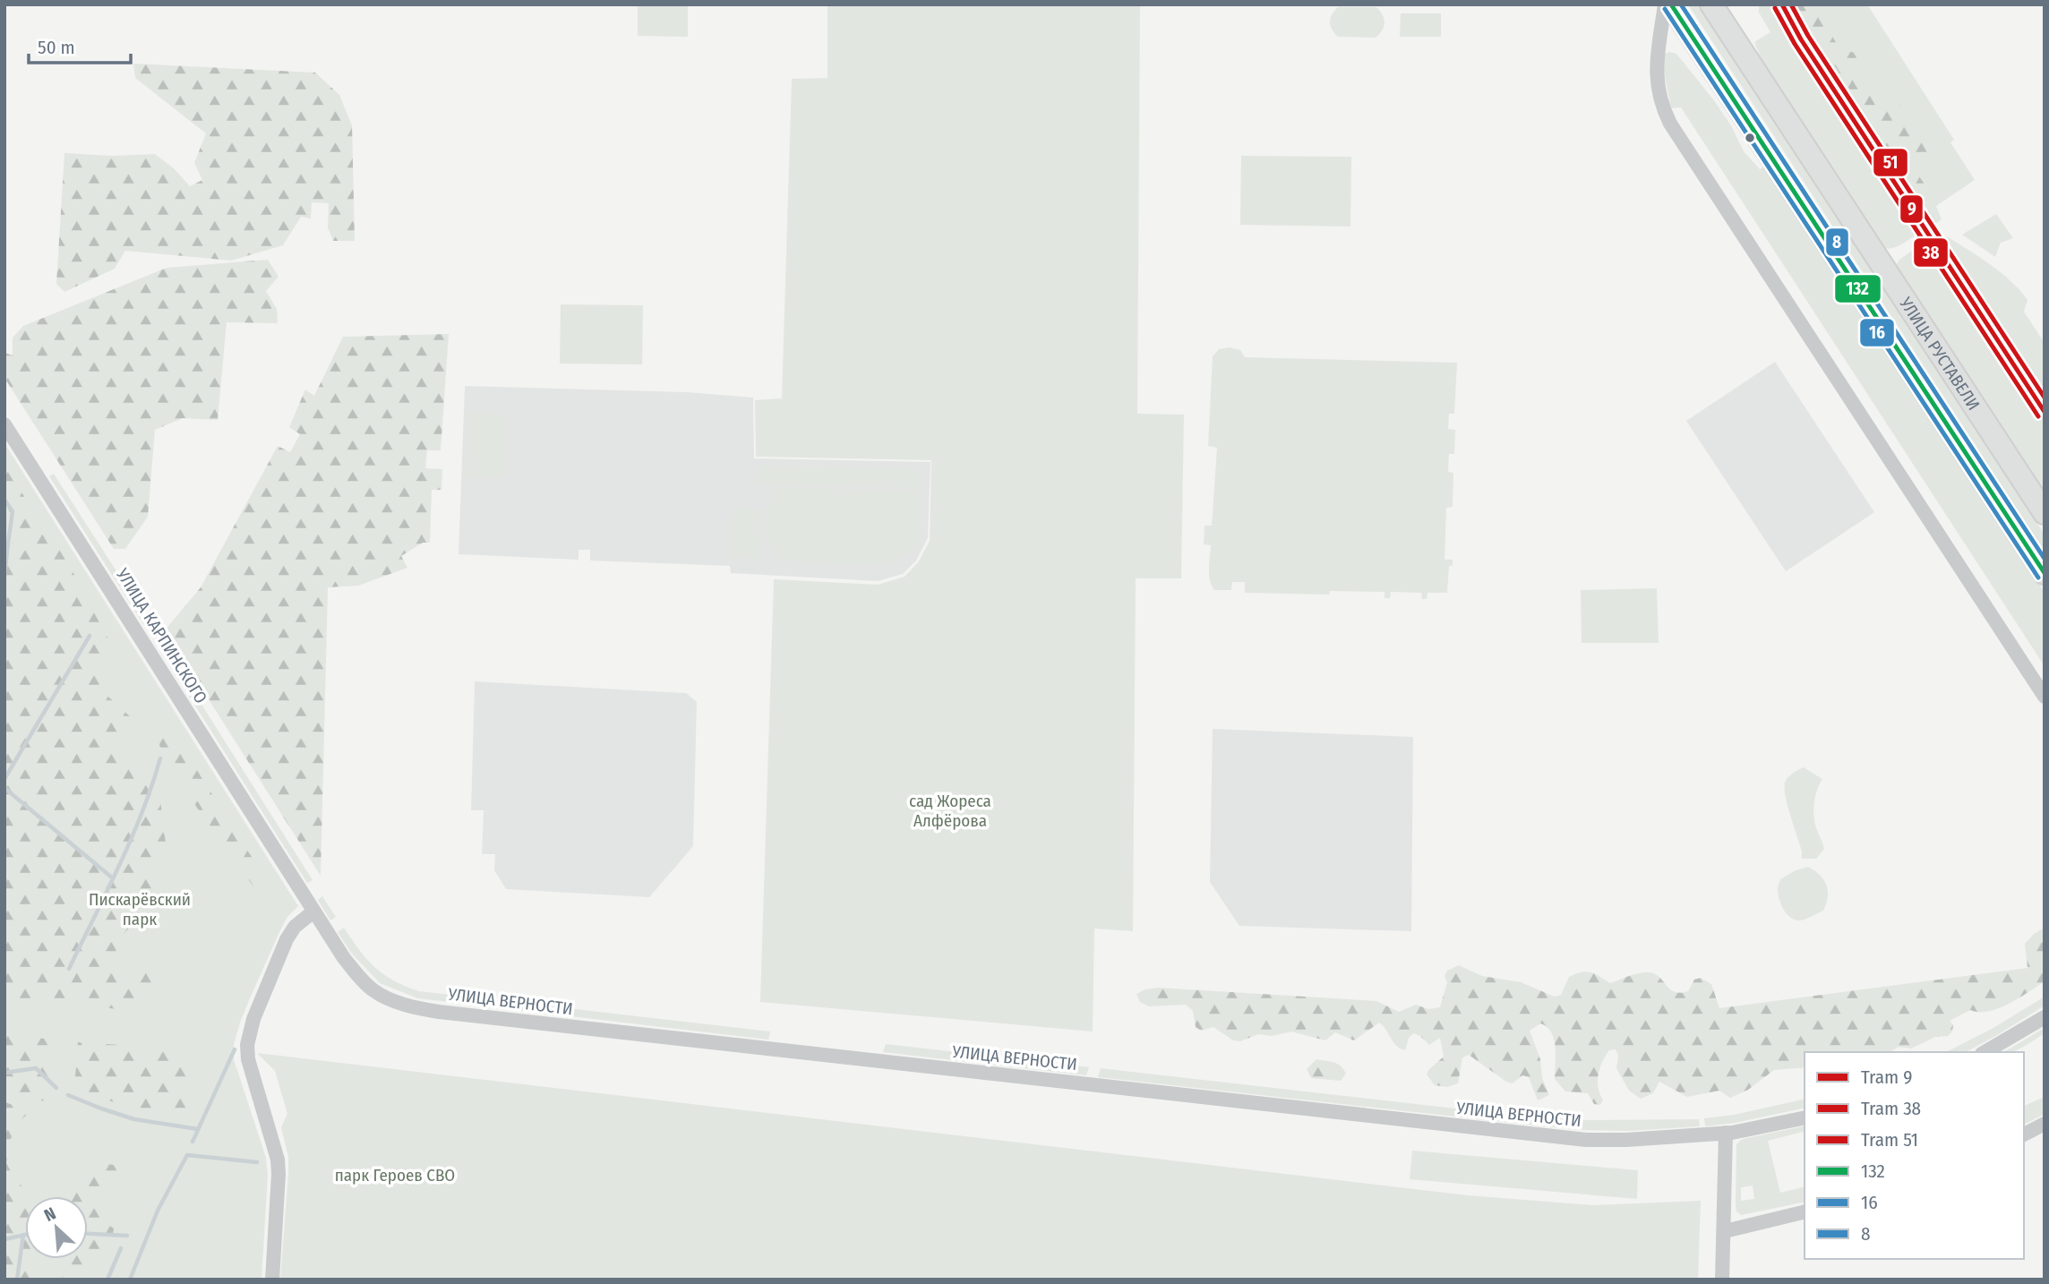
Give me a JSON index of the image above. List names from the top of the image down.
{
  "streets": {
    "main road": ["УЛИЦА РУСТАВЕЛИ"],
    "street": ["УЛИЦА КАРПИНСКОГО", "УЛИЦА ВЕРНОСТИ"]
  },
  "crossings": [
    ["УЛИЦА КАРПИНСКОГО", "УЛИЦА ВЕРНОСТИ"]
  ],
  "parks": ["сад Жореса Алфёрова", "Пискарёвский парк", "парк Героев СВО"],
  "lines": [
    "tram line 9",
    "tram line 51",
    "transit line 132",
    "transit line 8",
    "tram line 38",
    "transit line 16"
  ],
  "legend": [
    "Tram 9",
    "Tram 38",
    "Tram 51",
    "132",
    "16",
    "8"
  ],
  "scale_bar": "50 m",
  "north": "top left"
}
